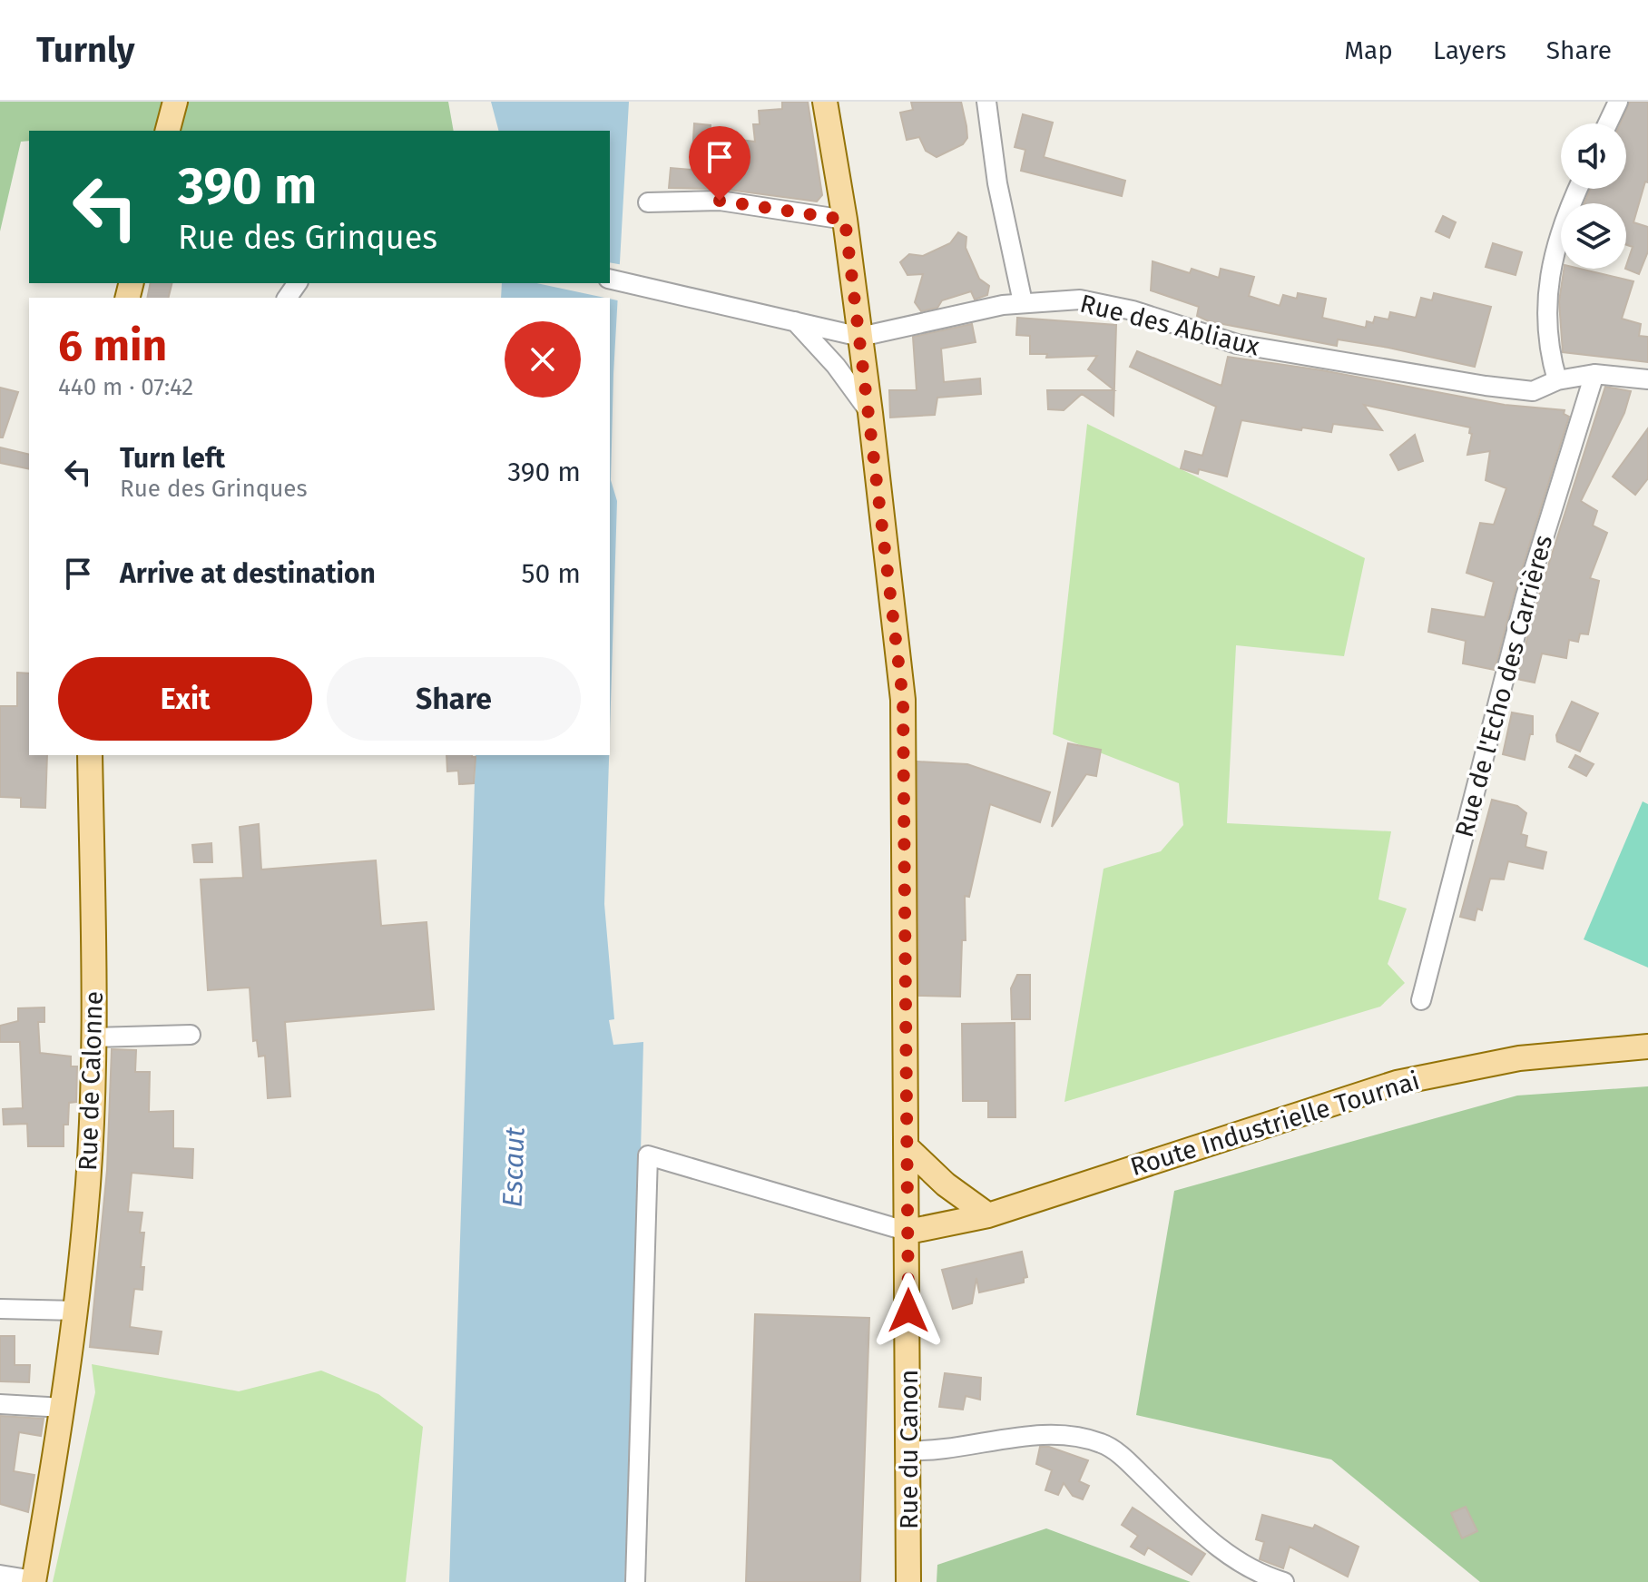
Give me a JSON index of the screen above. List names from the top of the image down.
{
  "streets": {
    "main road": ["Rue de Calonne", "Route Industrielle Tournai", "Rue du Canon"],
    "street": ["Rue des Abliaux", "Rue de l'Echo des Carrières"]
  },
  "crossings": [
    ["Rue des Abliaux", "Rue de l'Echo des Carrières"],
    ["Rue des Abliaux", "Rue du Canon"],
    ["Route Industrielle Tournai", "Rue du Canon"]
  ],
  "water": ["Escaut"],
  "page": {
    "header": "Turnly",
    "nav": ["Map", "Layers", "Share"],
    "turn": ["390 m", "Rue des Grinques"],
    "heading": ["6 min", "440 m · 07:42"],
    "list": [
      {
        "name": "Turn left",
        "note": "Rue des Grinques",
        "value": "390 m"
      },
      {
        "name": "Arrive at destination",
        "value": "50 m"
      }
    ],
    "buttons": ["Exit", "Share"]
  }
}
